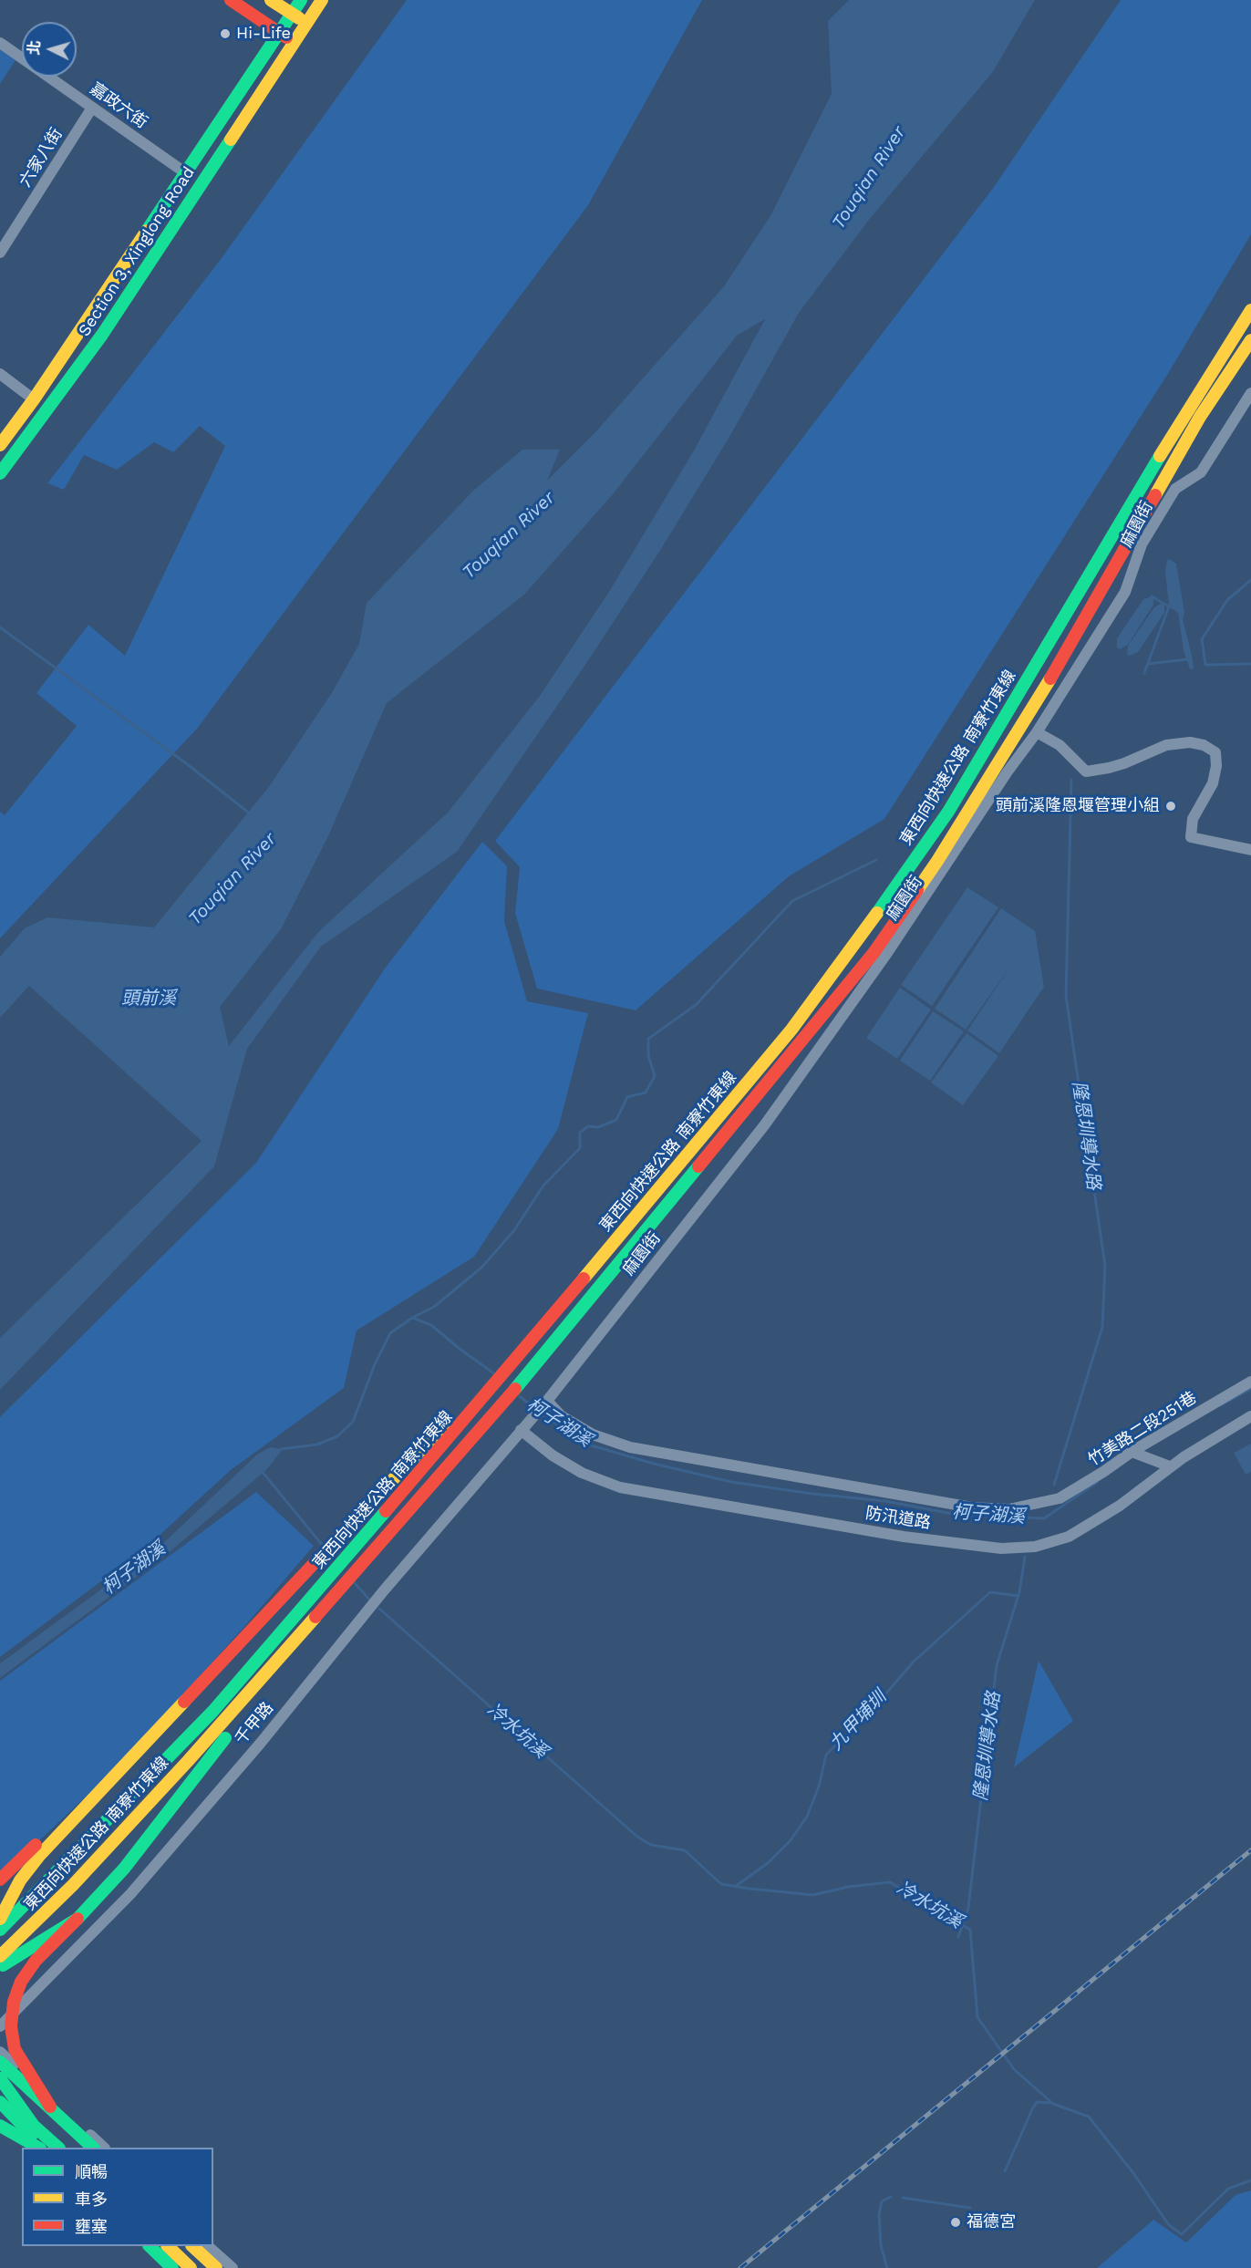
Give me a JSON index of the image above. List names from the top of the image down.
{
  "streets": {
    "main road": ["Section 3, Xinglong Road", "東西向快速公路 南寮竹東線"],
    "street": [
      "嘉政六街",
      "六家八街",
      "麻園街",
      "竹美路二段251巷",
      "防汛道路",
      "千甲路"
    ]
  },
  "crossings": [
    ["嘉政六街", "六家八街"],
    ["嘉政六街", "Section 3, Xinglong Road"],
    ["麻園街", "竹美路二段251巷"],
    ["麻園街", "防汛道路"],
    ["麻園街", "千甲路"],
    ["防汛道路", "千甲路"]
  ],
  "water": [
    "Touqian River",
    "頭前溪",
    "隆恩圳導水路",
    "柯子湖溪",
    "九甲埔圳",
    "冷水坑溪"
  ],
  "places": ["Hi-Life", "頭前溪隆恩堰管理小組", "福德宮"],
  "legend": ["順暢", "車多", "壅塞"],
  "north": "left"
}
